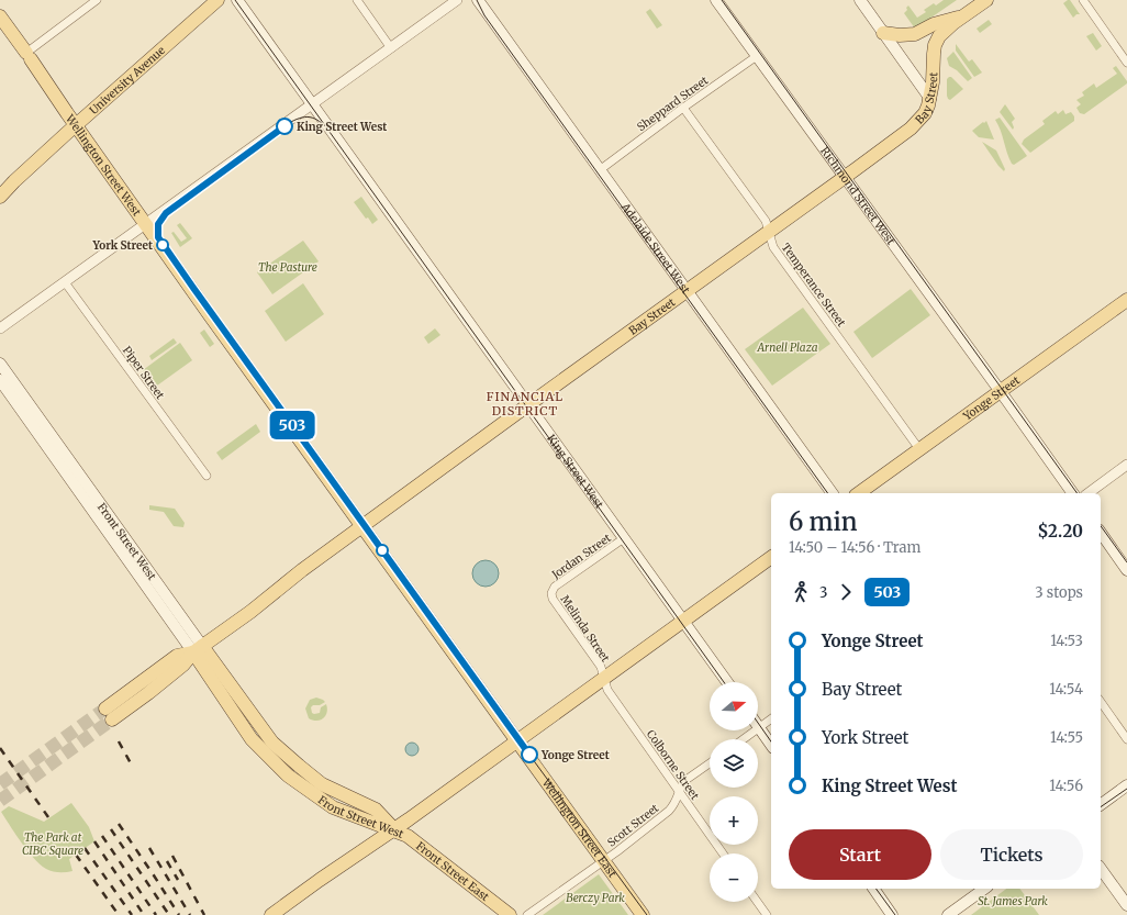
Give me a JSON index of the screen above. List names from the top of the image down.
{
  "streets": {
    "main road": [
      "University Avenue",
      "Bay Street",
      "Wellington Street West",
      "Richmond Street West",
      "Adelaide Street West",
      "Yonge Street",
      "King Street West",
      "Front Street West",
      "Wellington Street East",
      "Front Street East"
    ],
    "street": [
      "Sheppard Street",
      "Temperance Street",
      "Piper Street",
      "Jordan Street",
      "Melinda Street",
      "Colborne Street",
      "Scott Street"
    ]
  },
  "crossings": [
    ["University Avenue", "Wellington Street West"],
    ["Bay Street", "Wellington Street West"],
    ["Bay Street", "Richmond Street West"],
    ["Bay Street", "Adelaide Street West"],
    ["Bay Street", "Temperance Street"],
    ["Bay Street", "King Street West"],
    ["Bay Street", "Front Street West"],
    ["Sheppard Street", "Richmond Street West"],
    ["Sheppard Street", "Adelaide Street West"],
    ["Sheppard Street", "Temperance Street"],
    ["Wellington Street West", "Wellington Street East"],
    ["Richmond Street West", "Yonge Street"],
    ["Temperance Street", "Yonge Street"],
    ["King Street West", "Jordan Street"],
    ["Front Street West", "Front Street East"],
    ["Jordan Street", "Melinda Street"],
    ["Melinda Street", "Colborne Street"],
    ["Colborne Street", "Scott Street"],
    ["Scott Street", "Wellington Street East"]
  ],
  "districts": ["FINANCIAL DISTRICT"],
  "parks": [
    "The Pasture",
    "Arnell Plaza",
    "The Park at CIBC Square",
    "Berczy Park",
    "St. James Park"
  ],
  "places": ["King Street West", "York Street", "Yonge Street"],
  "lines": ["tram line 503"],
  "north": "right",
  "page": {
    "on_map": "503",
    "heading": ["6 min", "14:50 – 14:56 · Tram", "$2.20"],
    "legs": ["3", "503", "3 stops"],
    "list": [
      {
        "name": "Yonge Street",
        "value": "14:53"
      },
      {
        "name": "Bay Street",
        "value": "14:54"
      },
      {
        "name": "York Street",
        "value": "14:55"
      },
      {
        "name": "King Street West",
        "value": "14:56"
      }
    ],
    "map_buttons": ["+", "−"],
    "buttons": ["Start", "Tickets"]
  }
}
